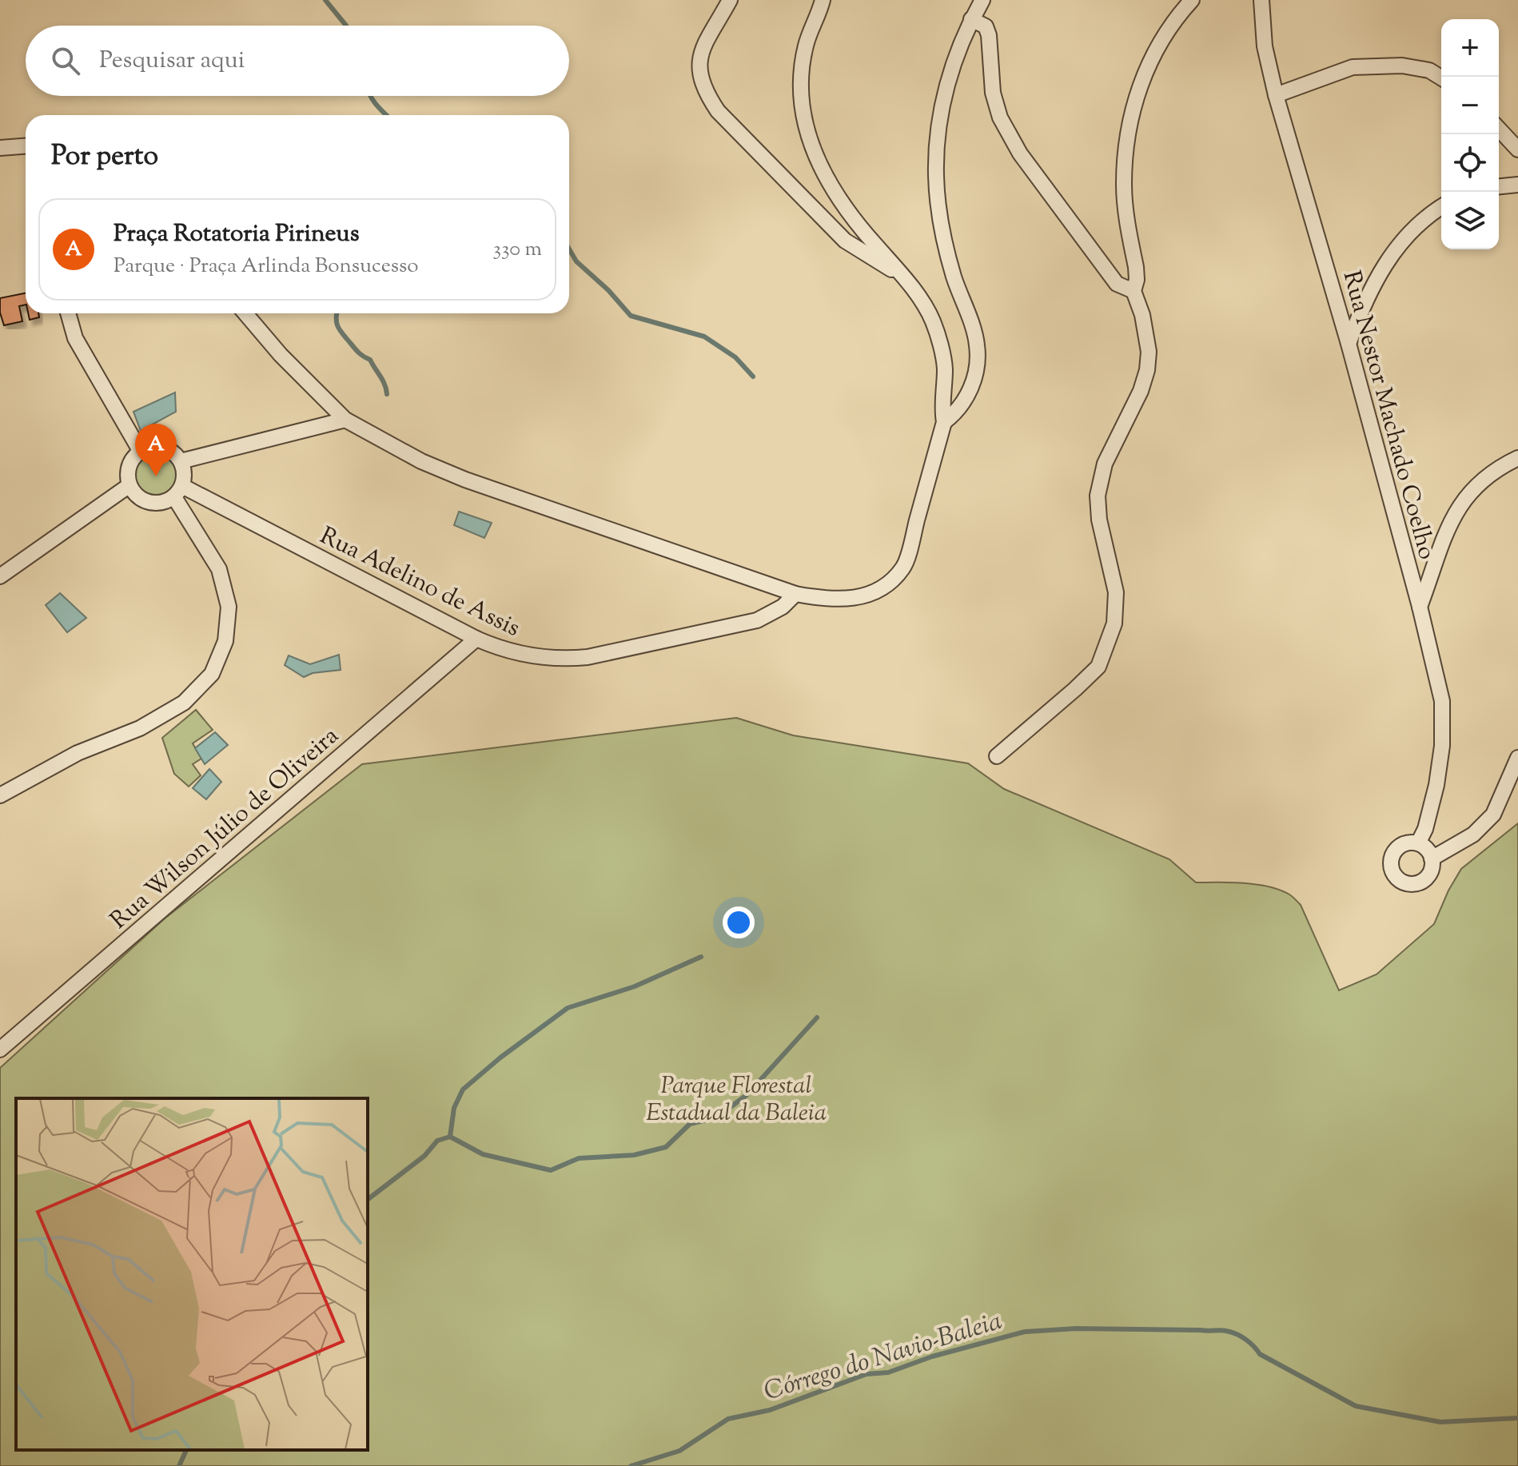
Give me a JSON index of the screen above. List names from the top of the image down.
{
  "streets": {
    "street": ["Rua Nestor Machado Coelho", "Rua Adelino de Assis", "Rua Wilson Júlio de Oliveira"]
  },
  "crossings": [
    ["Rua Adelino de Assis", "Rua Wilson Júlio de Oliveira"]
  ],
  "water": ["Córrego do Navio-Baleia"],
  "parks": ["Parque Florestal Estadual da Baleia"],
  "page": {
    "map_buttons": ["+", "−"],
    "search": "Pesquisar aqui",
    "heading": "Por perto",
    "list": [
      {
        "mark": "A",
        "name": "Praça Rotatoria Pirineus",
        "note": "Parque · Praça Arlinda Bonsucesso",
        "value": "330 m"
      }
    ],
    "pins": "A"
  }
}
